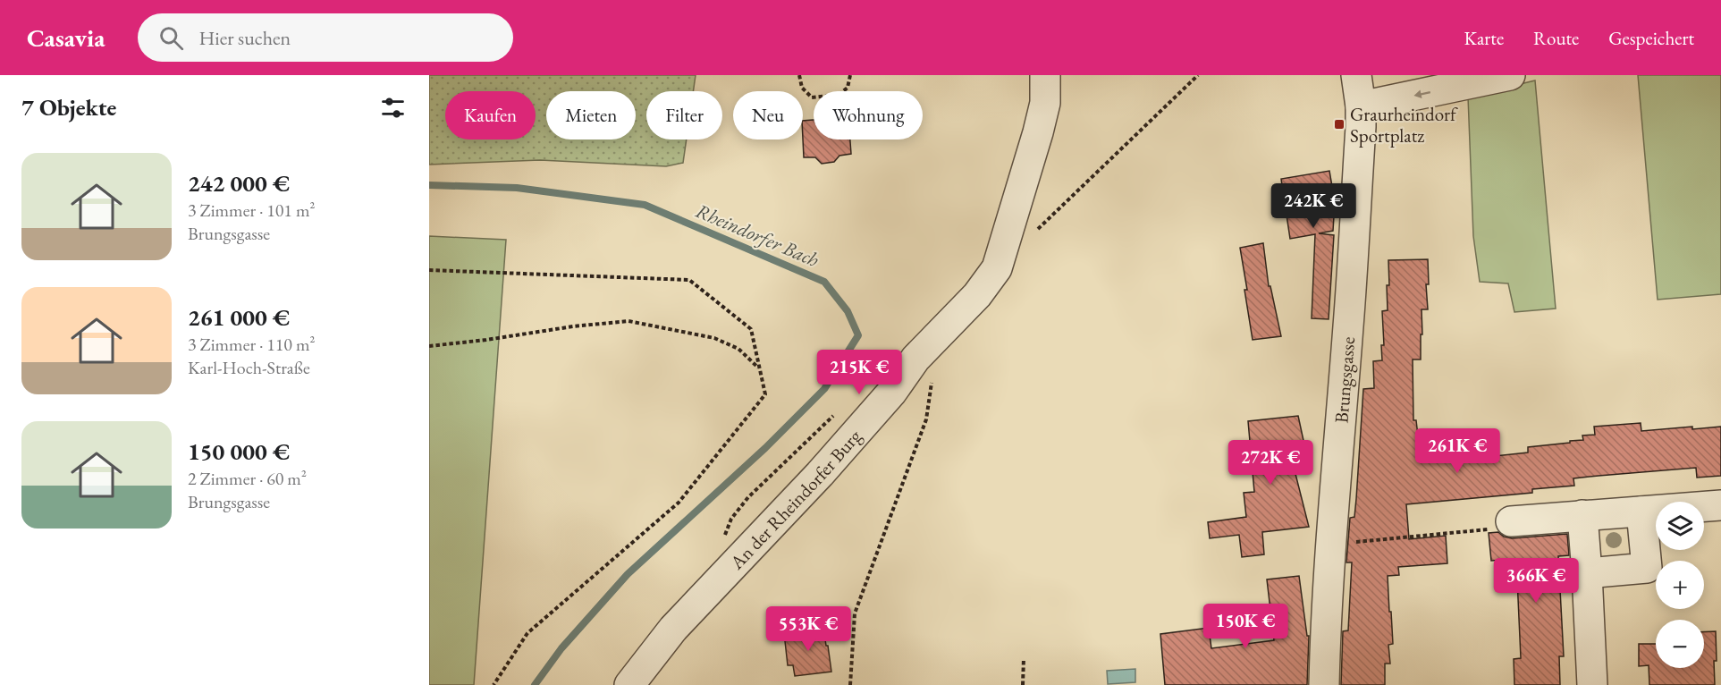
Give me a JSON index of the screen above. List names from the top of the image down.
{
  "streets": {
    "street": ["Brungsgasse", "An der Rheindorfer Burg"]
  },
  "water": ["Rheindorfer Bach"],
  "places": {
    "transit": ["Graurheindorf Sportplatz"]
  },
  "page": {
    "header": "Casavia",
    "search": "Hier suchen",
    "nav": ["Karte", "Route", "Gespeichert"],
    "heading": "7 Objekte",
    "chip": [
      "Kaufen",
      "Mieten",
      "Filter",
      "Neu",
      "Wohnung"
    ],
    "list": [
      {
        "name": "242 000 €",
        "note": "3 Zimmer · 101 m² · Brungsgasse"
      },
      {
        "name": "261 000 €",
        "note": "3 Zimmer · 110 m² · Karl-Hoch-Straße"
      },
      {
        "name": "150 000 €",
        "note": "2 Zimmer · 60 m² · Brungsgasse"
      }
    ],
    "price": [
      "242K €",
      "215K €",
      "261K €",
      "272K €",
      "366K €",
      "150K €",
      "553K €"
    ],
    "map_buttons": ["+", "−"]
  }
}
